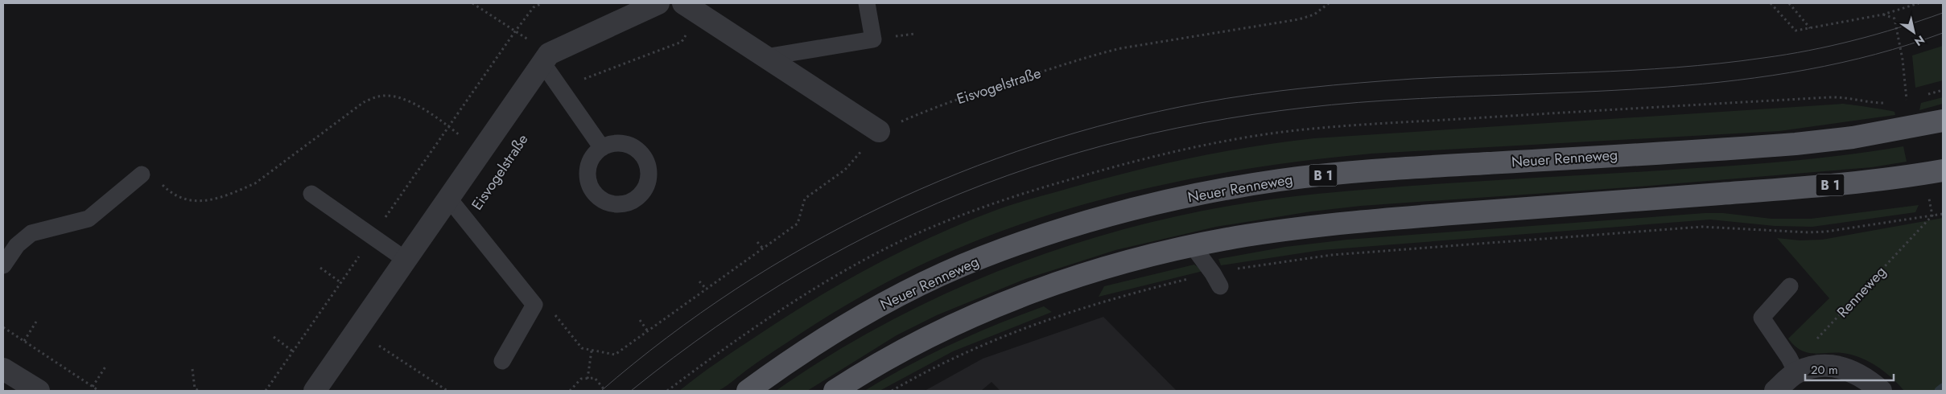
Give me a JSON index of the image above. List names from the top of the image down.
{
  "streets": {
    "main road": ["Neuer Renneweg", "B 1"],
    "street": ["Eisvogelstraße"],
    "path": ["Renneweg"]
  },
  "scale_bar": "20 m",
  "north": "bottom right"
}
